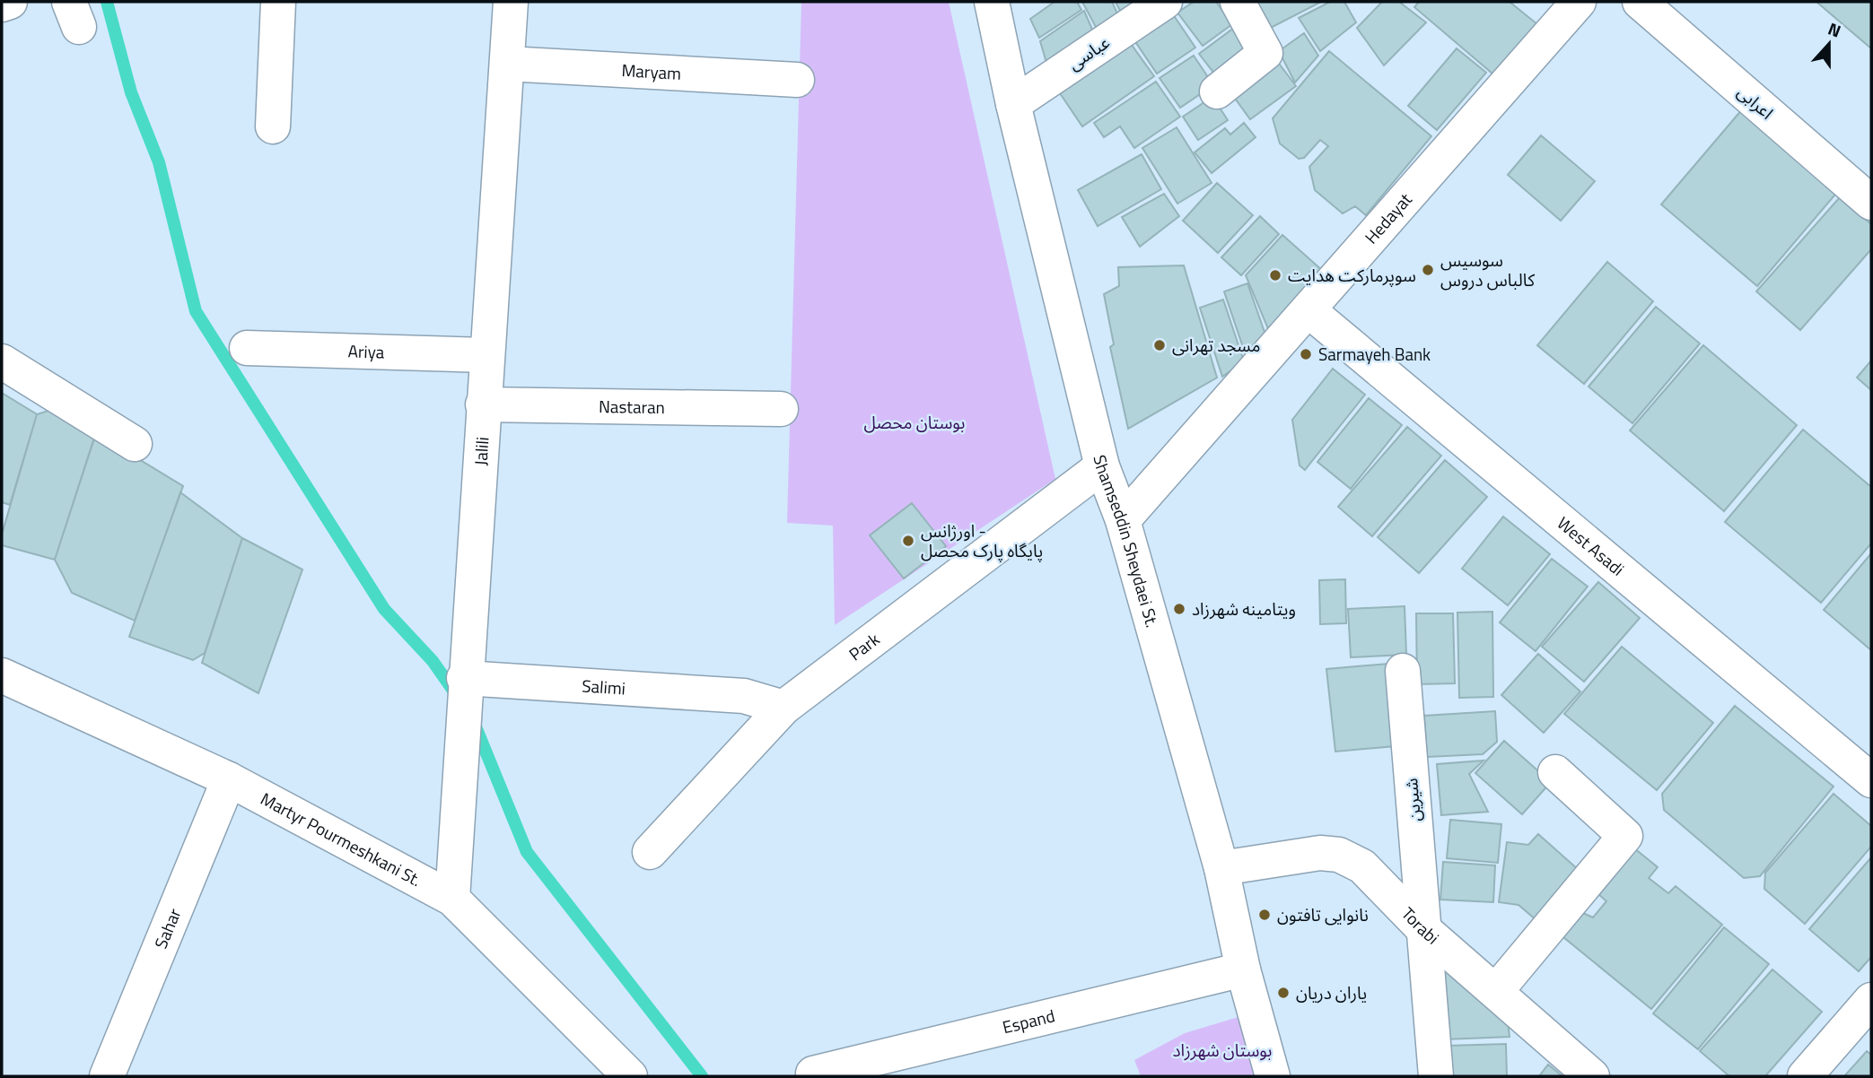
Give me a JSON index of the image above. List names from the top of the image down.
{
  "streets": {
    "street": [
      "عباسی",
      "Maryam",
      "اعرابی",
      "Hedayat",
      "Ariya",
      "Nastaran",
      "Jalili",
      "Shamseddin Sheydaei St.",
      "West Asadi",
      "Park",
      "Salimi",
      "شیرین",
      "Martyr Pourmeshkani St.",
      "Torabi",
      "Sahar",
      "Espand"
    ]
  },
  "crossings": [
    ["عباسی", "Shamseddin Sheydaei St."],
    ["Maryam", "Jalili"],
    ["Hedayat", "Shamseddin Sheydaei St."],
    ["Hedayat", "West Asadi"],
    ["Ariya", "Jalili"],
    ["Nastaran", "Jalili"],
    ["Jalili", "Salimi"],
    ["Jalili", "Martyr Pourmeshkani St."],
    ["Shamseddin Sheydaei St.", "Park"],
    ["Shamseddin Sheydaei St.", "Torabi"],
    ["Shamseddin Sheydaei St.", "Espand"],
    ["Park", "Salimi"],
    ["شیرین", "Torabi"],
    ["Martyr Pourmeshkani St.", "Sahar"]
  ],
  "parks": ["بوستان محصل", "بوستان شهرزاد"],
  "places": [
    "سوسیس کالباس دروس",
    "سوپرمارکت هدایت",
    "مسجد تهرانی",
    "Sarmayeh Bank",
    "اورژانس - پایگاه پارک محصل",
    "ویتامینه شهرزاد",
    "نانوایی تافتون",
    "یاران دریان"
  ],
  "north": "top"
}
